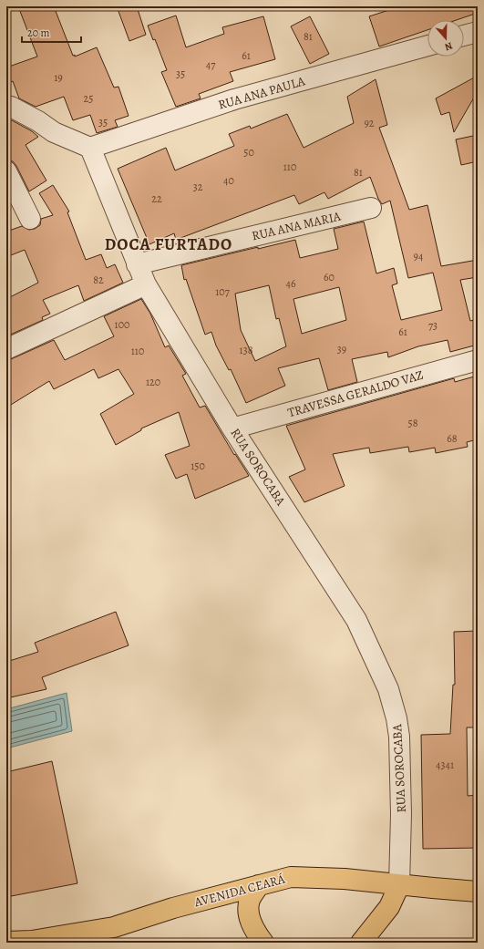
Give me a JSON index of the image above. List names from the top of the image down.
{
  "streets": {
    "main road": ["AVENIDA CEARÁ"],
    "street": [
      "RUA ANA PAULA",
      "RUA ANA MARIA",
      "TRAVESSA GERALDO VAZ",
      "RUA SOROCABA"
    ]
  },
  "crossings": [
    ["RUA ANA PAULA", "RUA SOROCABA"],
    ["RUA ANA MARIA", "RUA SOROCABA"],
    ["TRAVESSA GERALDO VAZ", "RUA SOROCABA"],
    ["RUA SOROCABA", "AVENIDA CEARÁ"]
  ],
  "districts": ["DOCA FURTADO"],
  "house_numbers": [
    "81",
    "61",
    "47",
    "35",
    "19",
    "25",
    "35",
    "92",
    "50",
    "110",
    "81",
    "40",
    "32",
    "22",
    "94",
    "60",
    "82",
    "46",
    "107",
    "100",
    "73",
    "61",
    "39",
    "138",
    "110",
    "120",
    "58",
    "68",
    "150",
    "4341"
  ],
  "scale_bar": "20 m",
  "north": "bottom"
}
